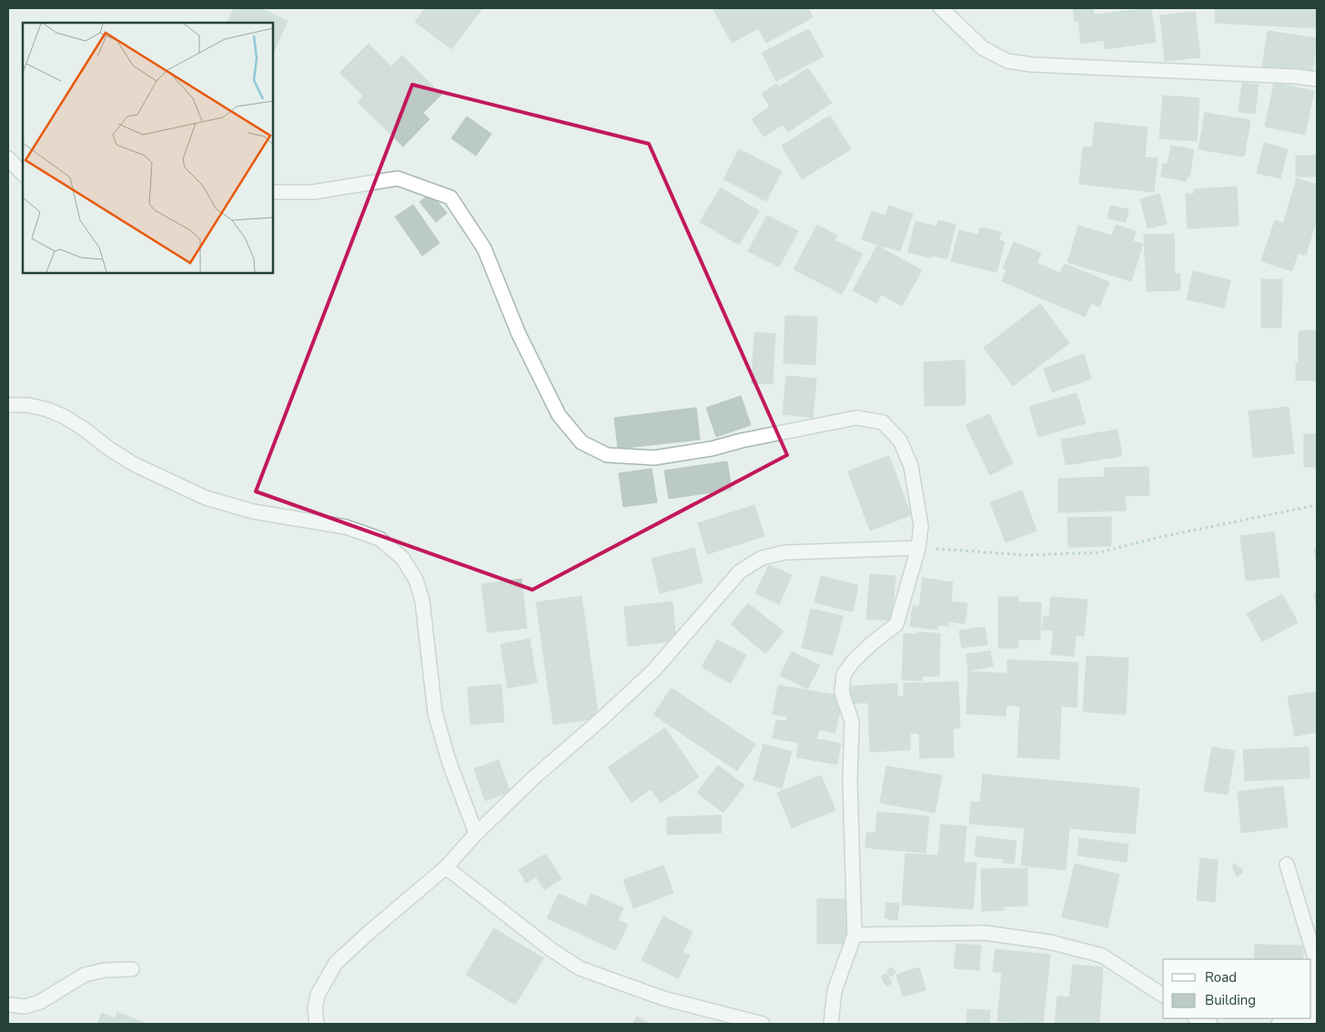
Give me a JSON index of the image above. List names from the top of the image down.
{
  "legend": ["Road", "Building"]
}
